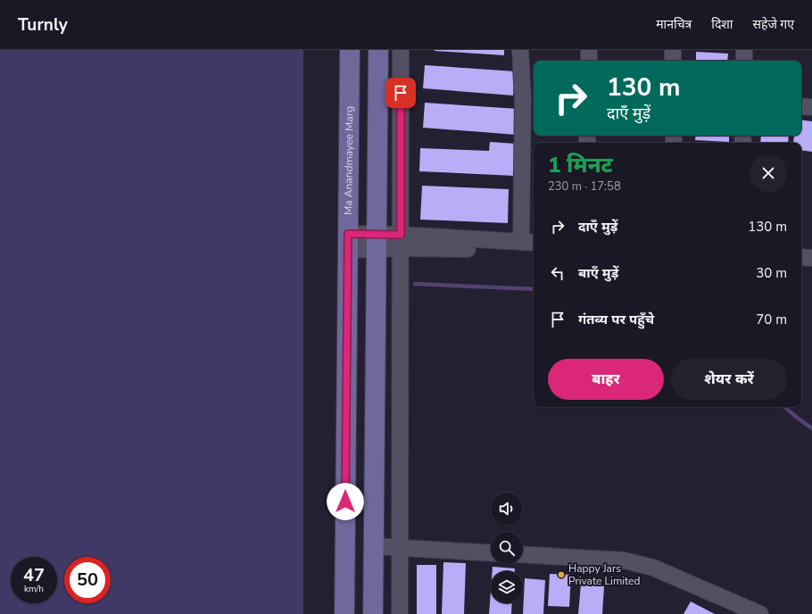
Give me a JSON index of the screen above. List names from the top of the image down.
{
  "streets": {
    "main road": ["Ma Anandmayee Marg"]
  },
  "places": ["Happy Jars Private Limited"],
  "page": {
    "header": "Turnly",
    "nav": ["मानचित्र", "दिशा", "सहेजे गए"],
    "turn": ["130 m", "दाएँ मुड़ें"],
    "heading": ["1 मिनट", "230 m · 17:58"],
    "list": [
      {
        "name": "दाएँ मुड़ें",
        "value": "130 m"
      },
      {
        "name": "बाएँ मुड़ें",
        "value": "30 m"
      },
      {
        "name": "गंतव्य पर पहुँचे",
        "value": "70 m"
      }
    ],
    "buttons": ["बाहर", "शेयर करें"],
    "speed": "47 km/h",
    "limit": "50"
  }
}
